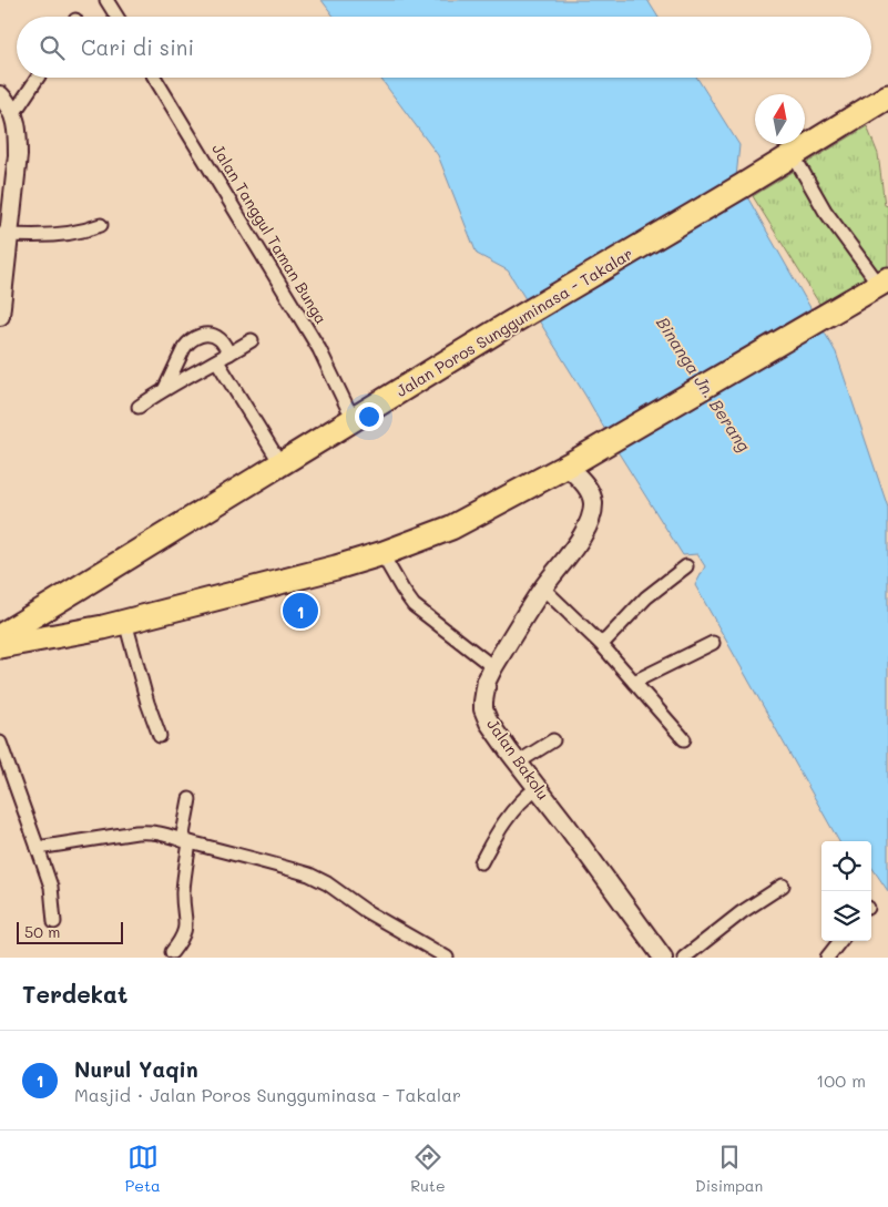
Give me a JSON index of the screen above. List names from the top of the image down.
{
  "streets": {
    "highway": ["Jalan Poros Sungguminasa - Takalar"],
    "main road": ["Jalan Bakolu"],
    "street": ["Jalan Tanggul Taman Bunga"]
  },
  "crossings": [
    ["Jalan Tanggul Taman Bunga", "Jalan Poros Sungguminasa - Takalar"]
  ],
  "water": ["Binanga Jn. Berang"],
  "scale_bar": "50 m",
  "north": "top",
  "page": {
    "search": "Cari di sini",
    "pins": "1",
    "scale": "50 m",
    "heading": "Terdekat",
    "list": [
      {
        "mark": "1",
        "name": "Nurul Yaqin",
        "note": "Masjid · Jalan Poros Sungguminasa - Takalar",
        "value": "100 m"
      }
    ],
    "nav": ["Peta", "Rute", "Disimpan"]
  }
}
